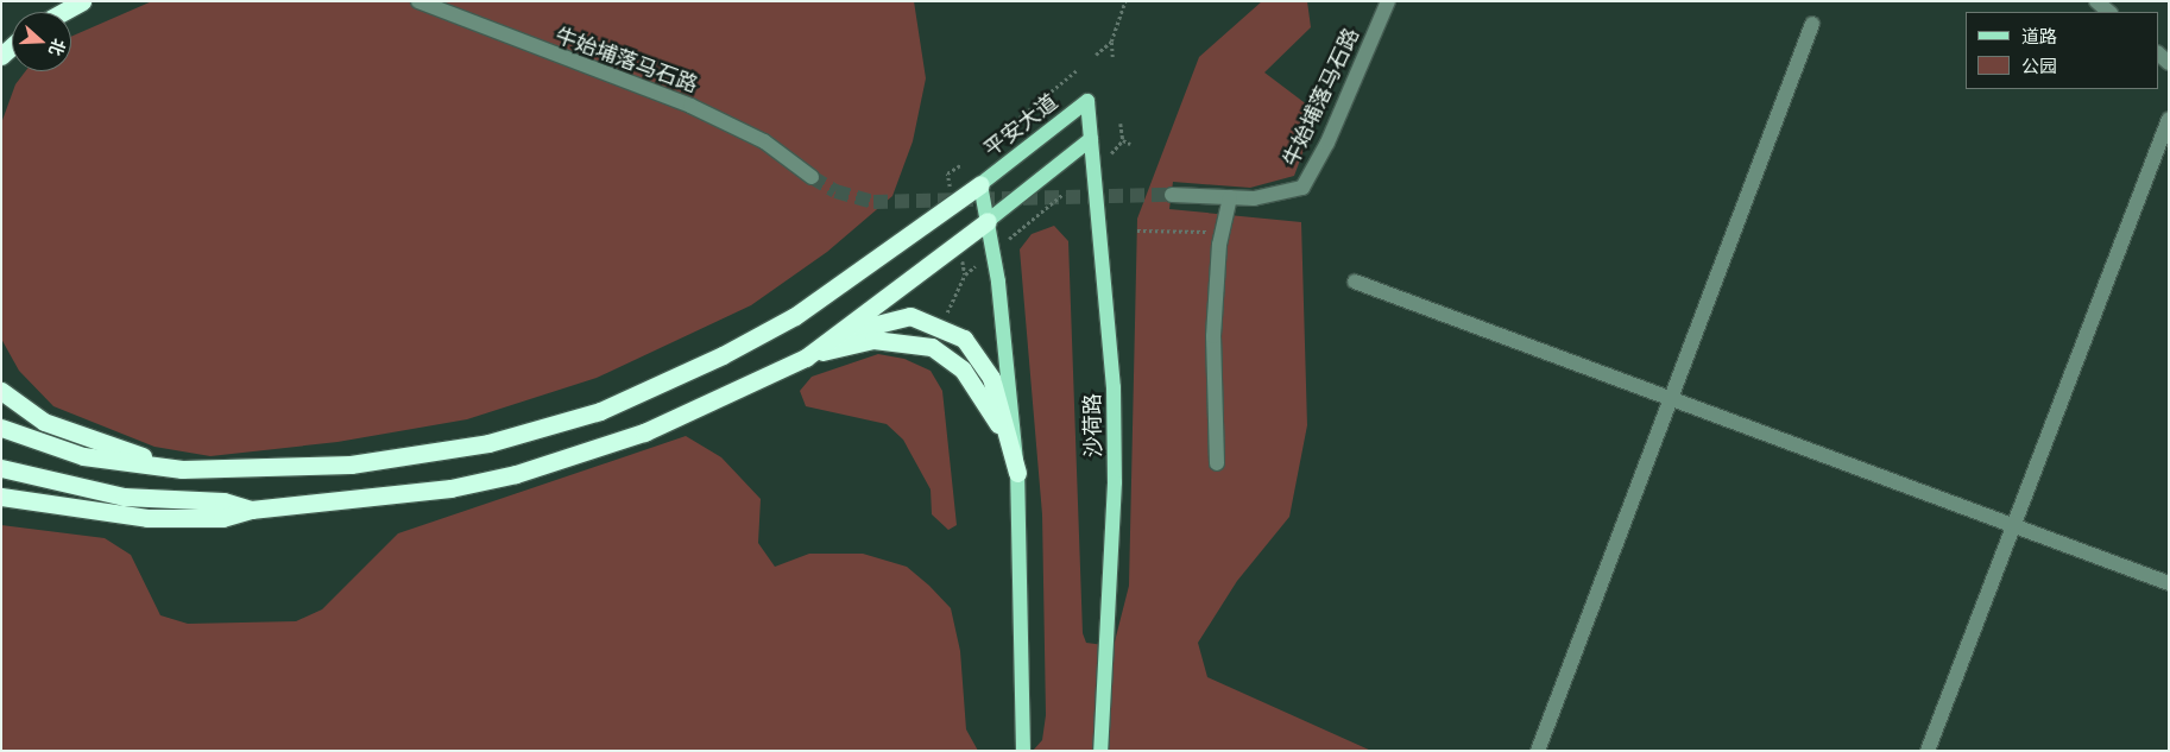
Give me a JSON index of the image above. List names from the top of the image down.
{
  "streets": {
    "main road": ["平安大道", "沙荷路"],
    "street": ["牛始埔落马石路"]
  },
  "crossings": [
    ["平安大道", "沙荷路"]
  ],
  "legend": ["道路", "公园"],
  "north": "right"
}
